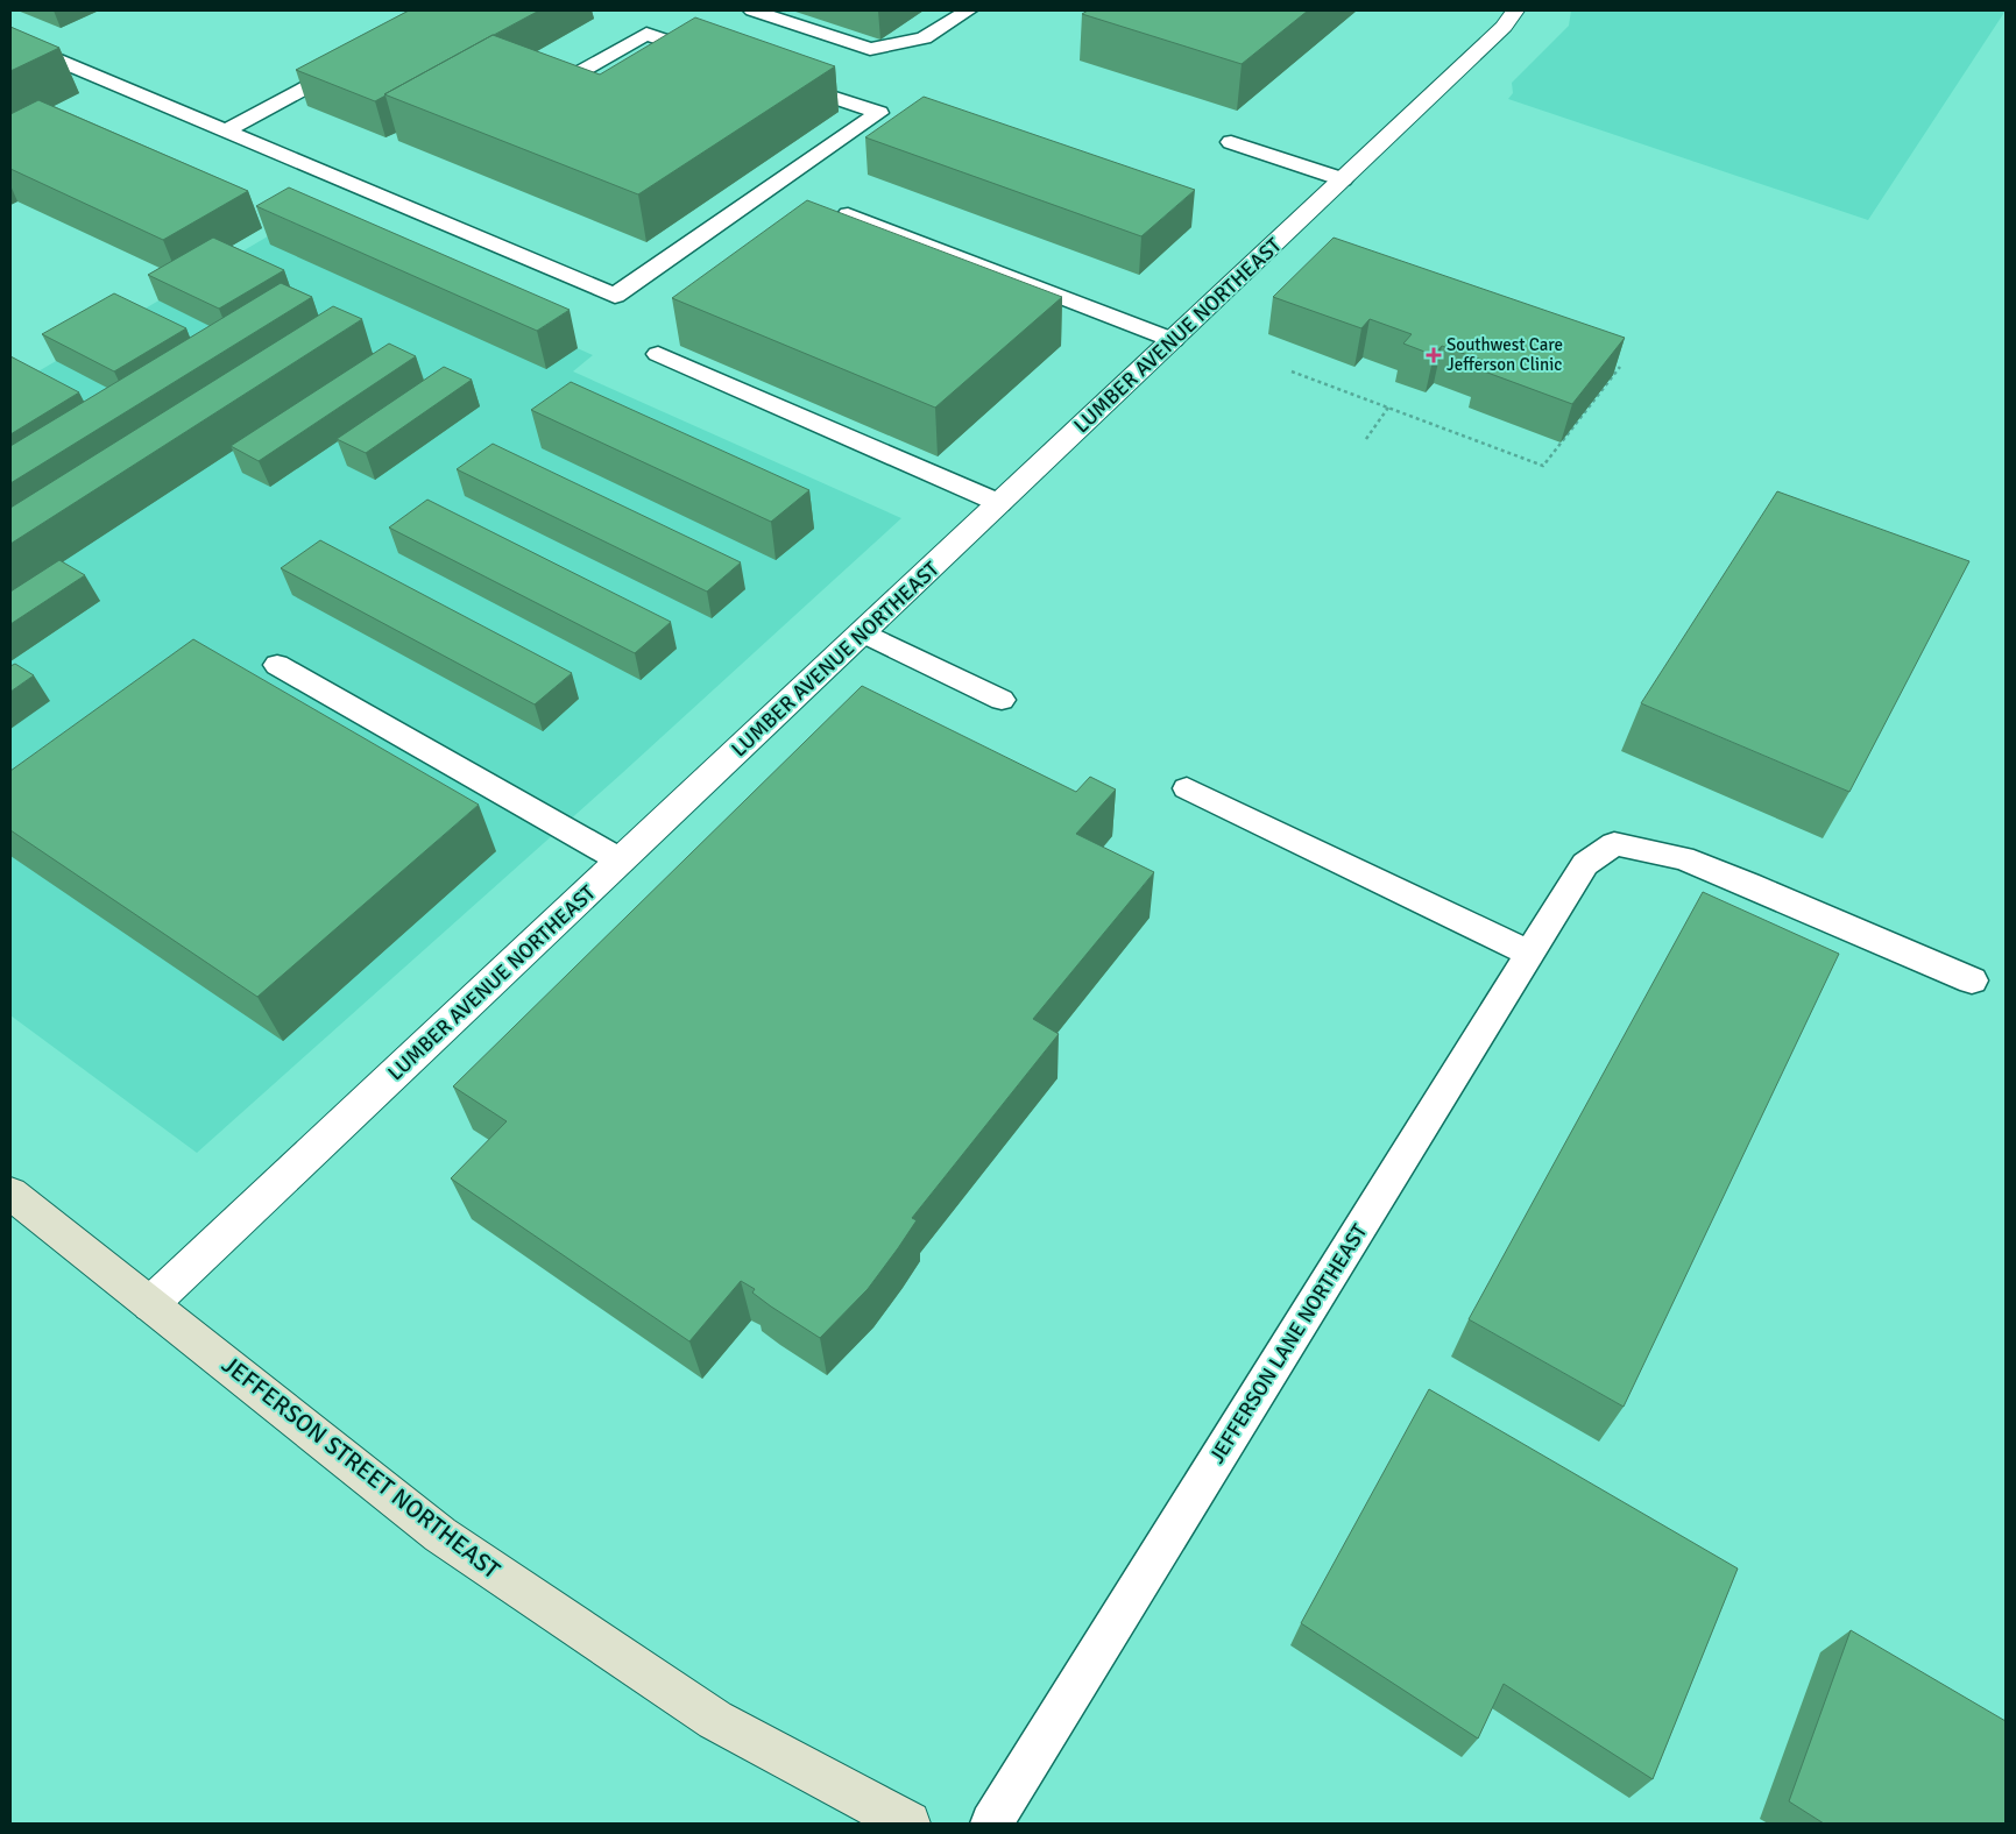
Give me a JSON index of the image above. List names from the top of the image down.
{
  "streets": {
    "main road": ["JEFFERSON STREET NORTHEAST"],
    "street": ["LUMBER AVENUE NORTHEAST"],
    "lane": ["JEFFERSON LANE NORTHEAST"]
  },
  "crossings": [
    ["LUMBER AVENUE NORTHEAST", "JEFFERSON STREET NORTHEAST"]
  ],
  "places": {
    "health": ["Southwest Care Jefferson Clinic"]
  }
}
